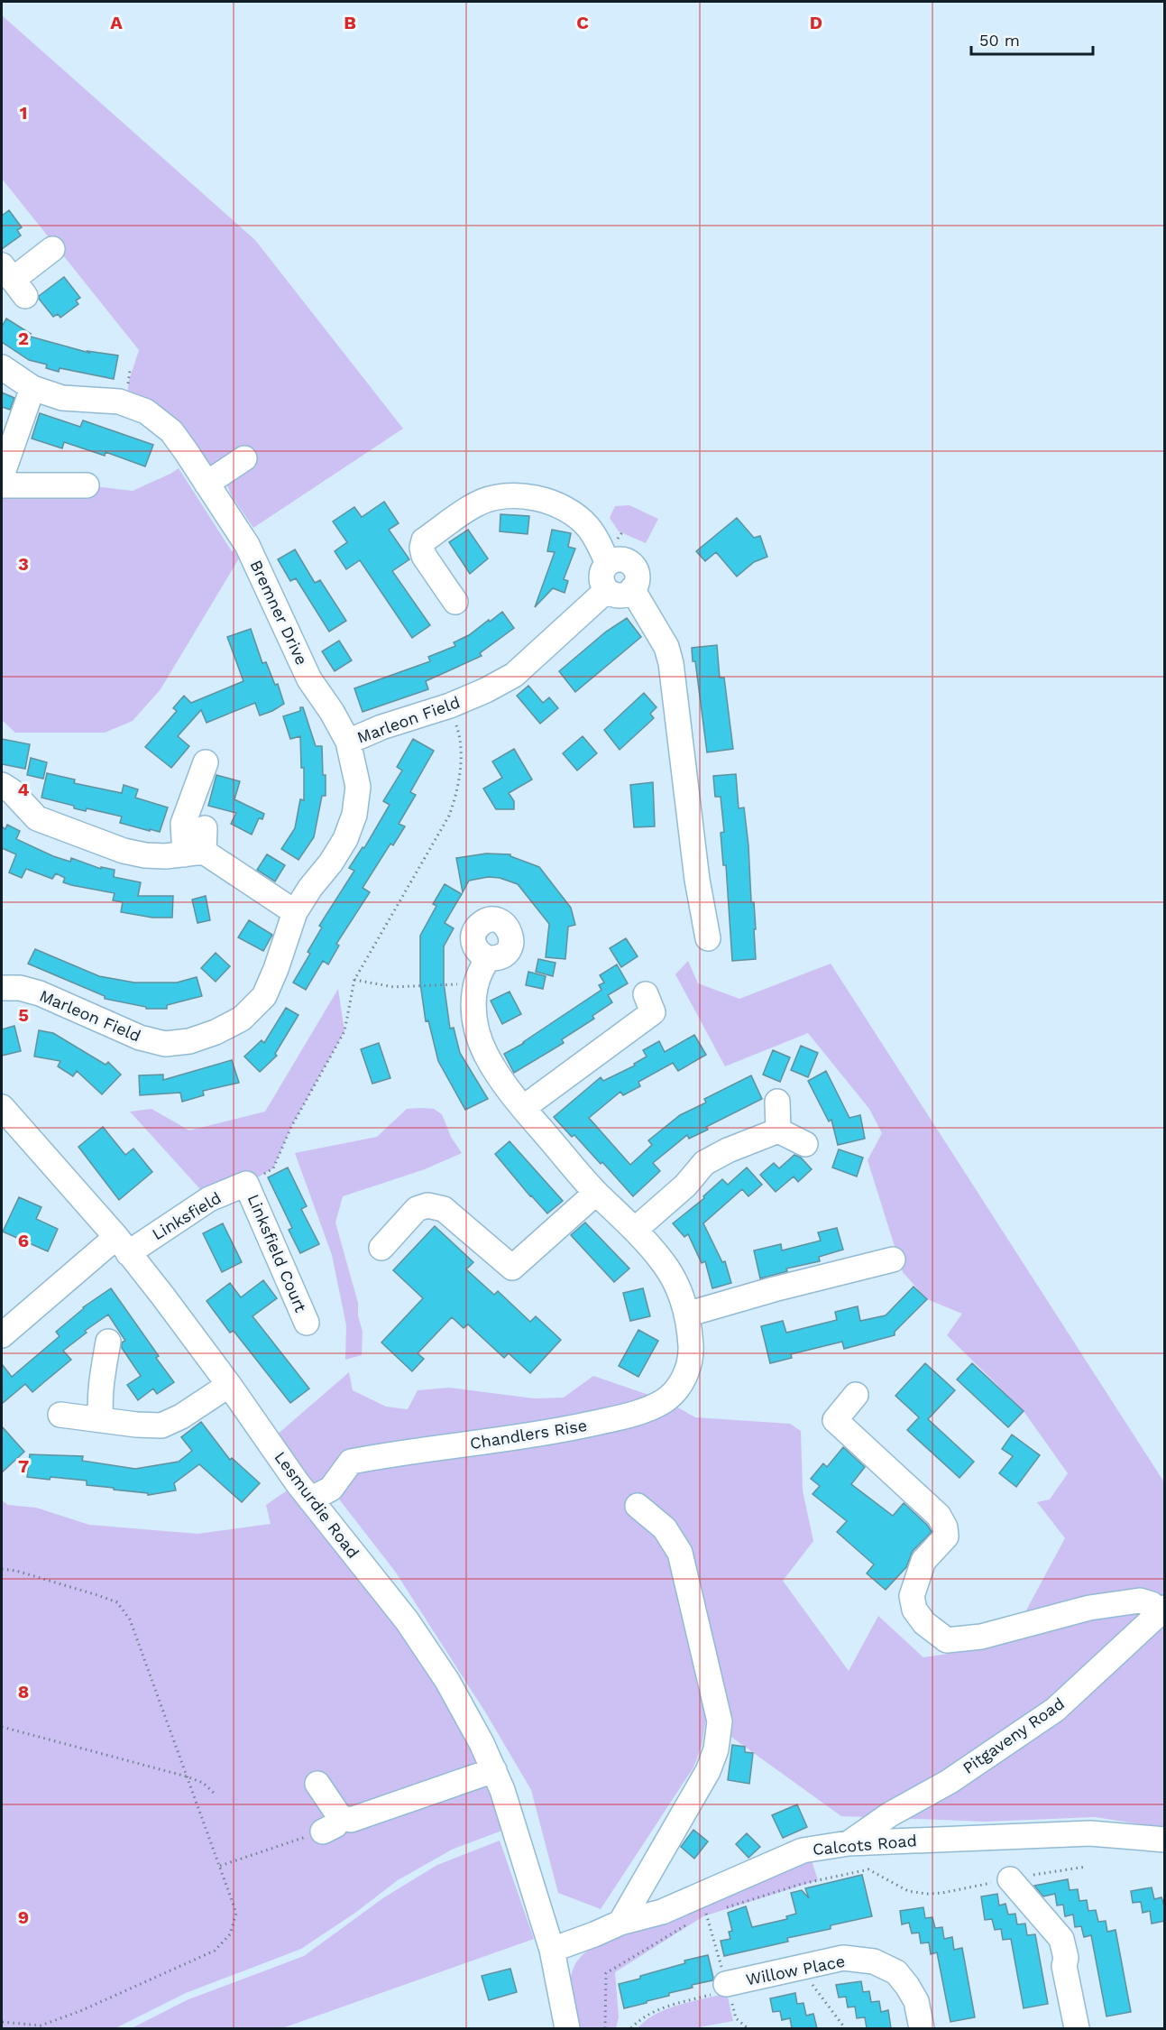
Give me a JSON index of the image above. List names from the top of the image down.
{
  "streets": {
    "street": [
      "Bremner Drive",
      "Marleon Field",
      "Linksfield",
      "Linksfield Court",
      "Chandlers Rise",
      "Lesmurdie Road",
      "Pitgaveny Road",
      "Calcots Road",
      "Willow Place"
    ]
  },
  "crossings": [
    ["Bremner Drive", "Marleon Field"],
    ["Linksfield", "Linksfield Court"],
    ["Linksfield", "Lesmurdie Road"],
    ["Chandlers Rise", "Lesmurdie Road"],
    ["Lesmurdie Road", "Calcots Road"],
    ["Pitgaveny Road", "Calcots Road"]
  ],
  "scale_bar": "50 m",
  "grid": {
    "columns": [
      "A",
      "B",
      "C",
      "D"
    ],
    "rows": [
      "1",
      "2",
      "3",
      "4",
      "5",
      "6",
      "7",
      "8",
      "9"
    ]
  }
}
